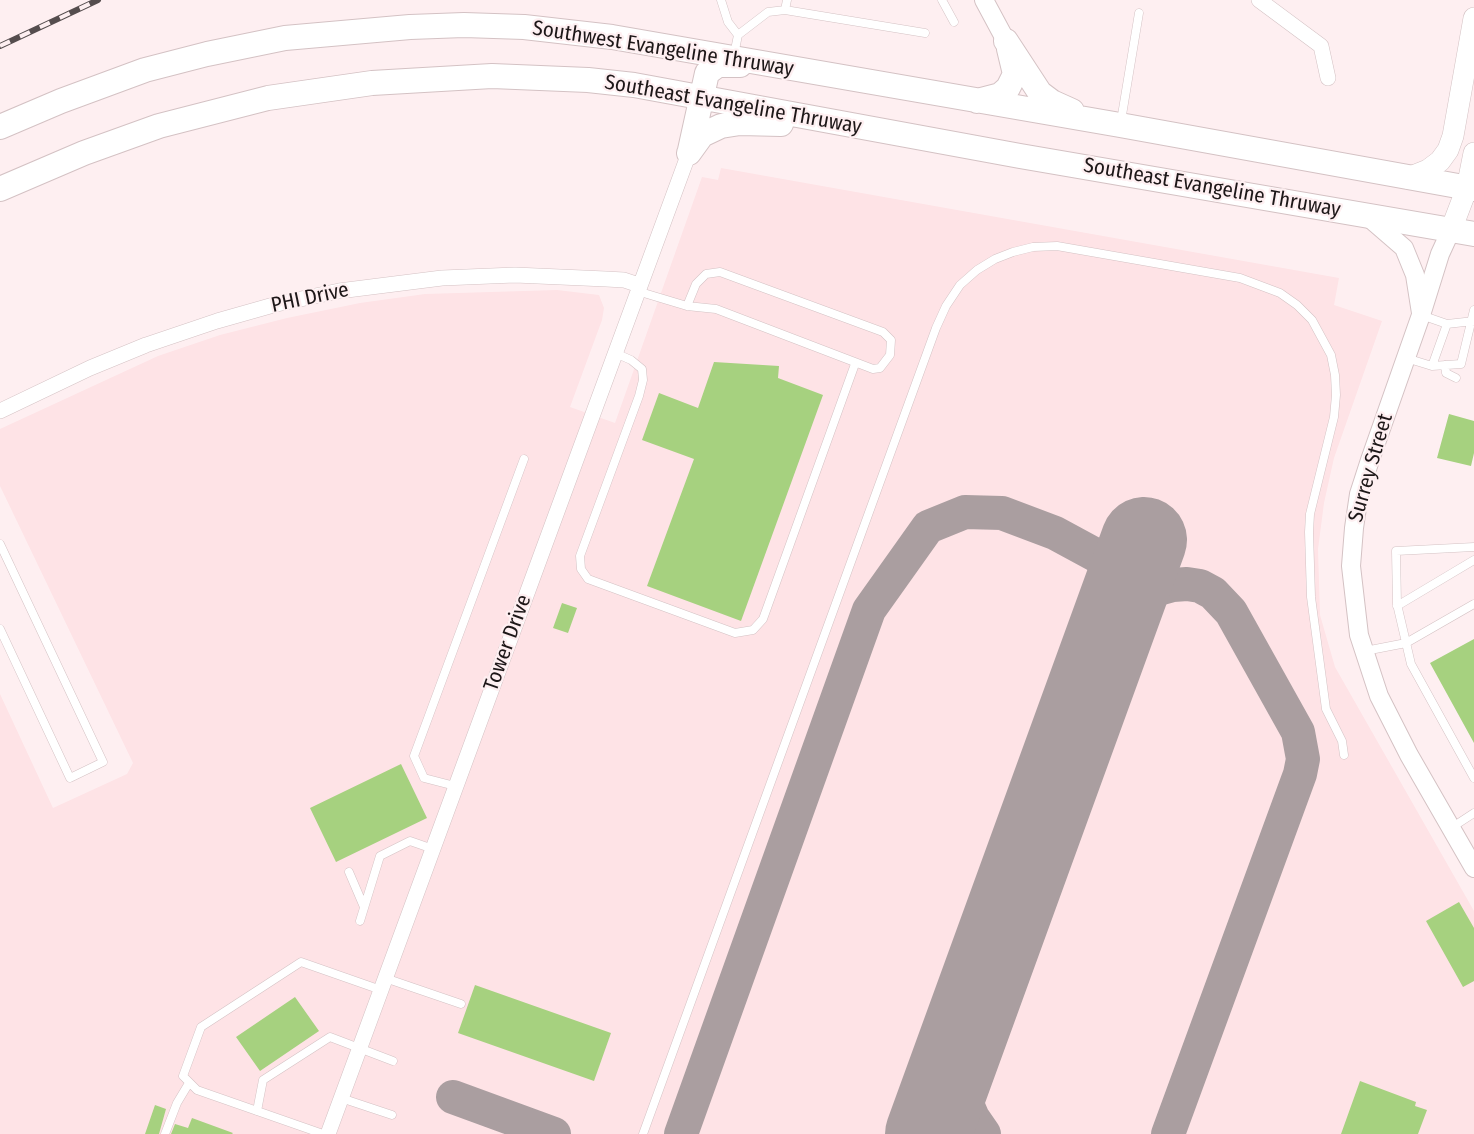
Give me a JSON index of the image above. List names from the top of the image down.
{
  "streets": {
    "highway": ["Southwest Evangeline Thruway", "Southeast Evangeline Thruway"],
    "street": ["PHI Drive", "Surrey Street", "Tower Drive"]
  },
  "crossings": [
    ["Southeast Evangeline Thruway", "Surrey Street"],
    ["PHI Drive", "Tower Drive"]
  ]
}
